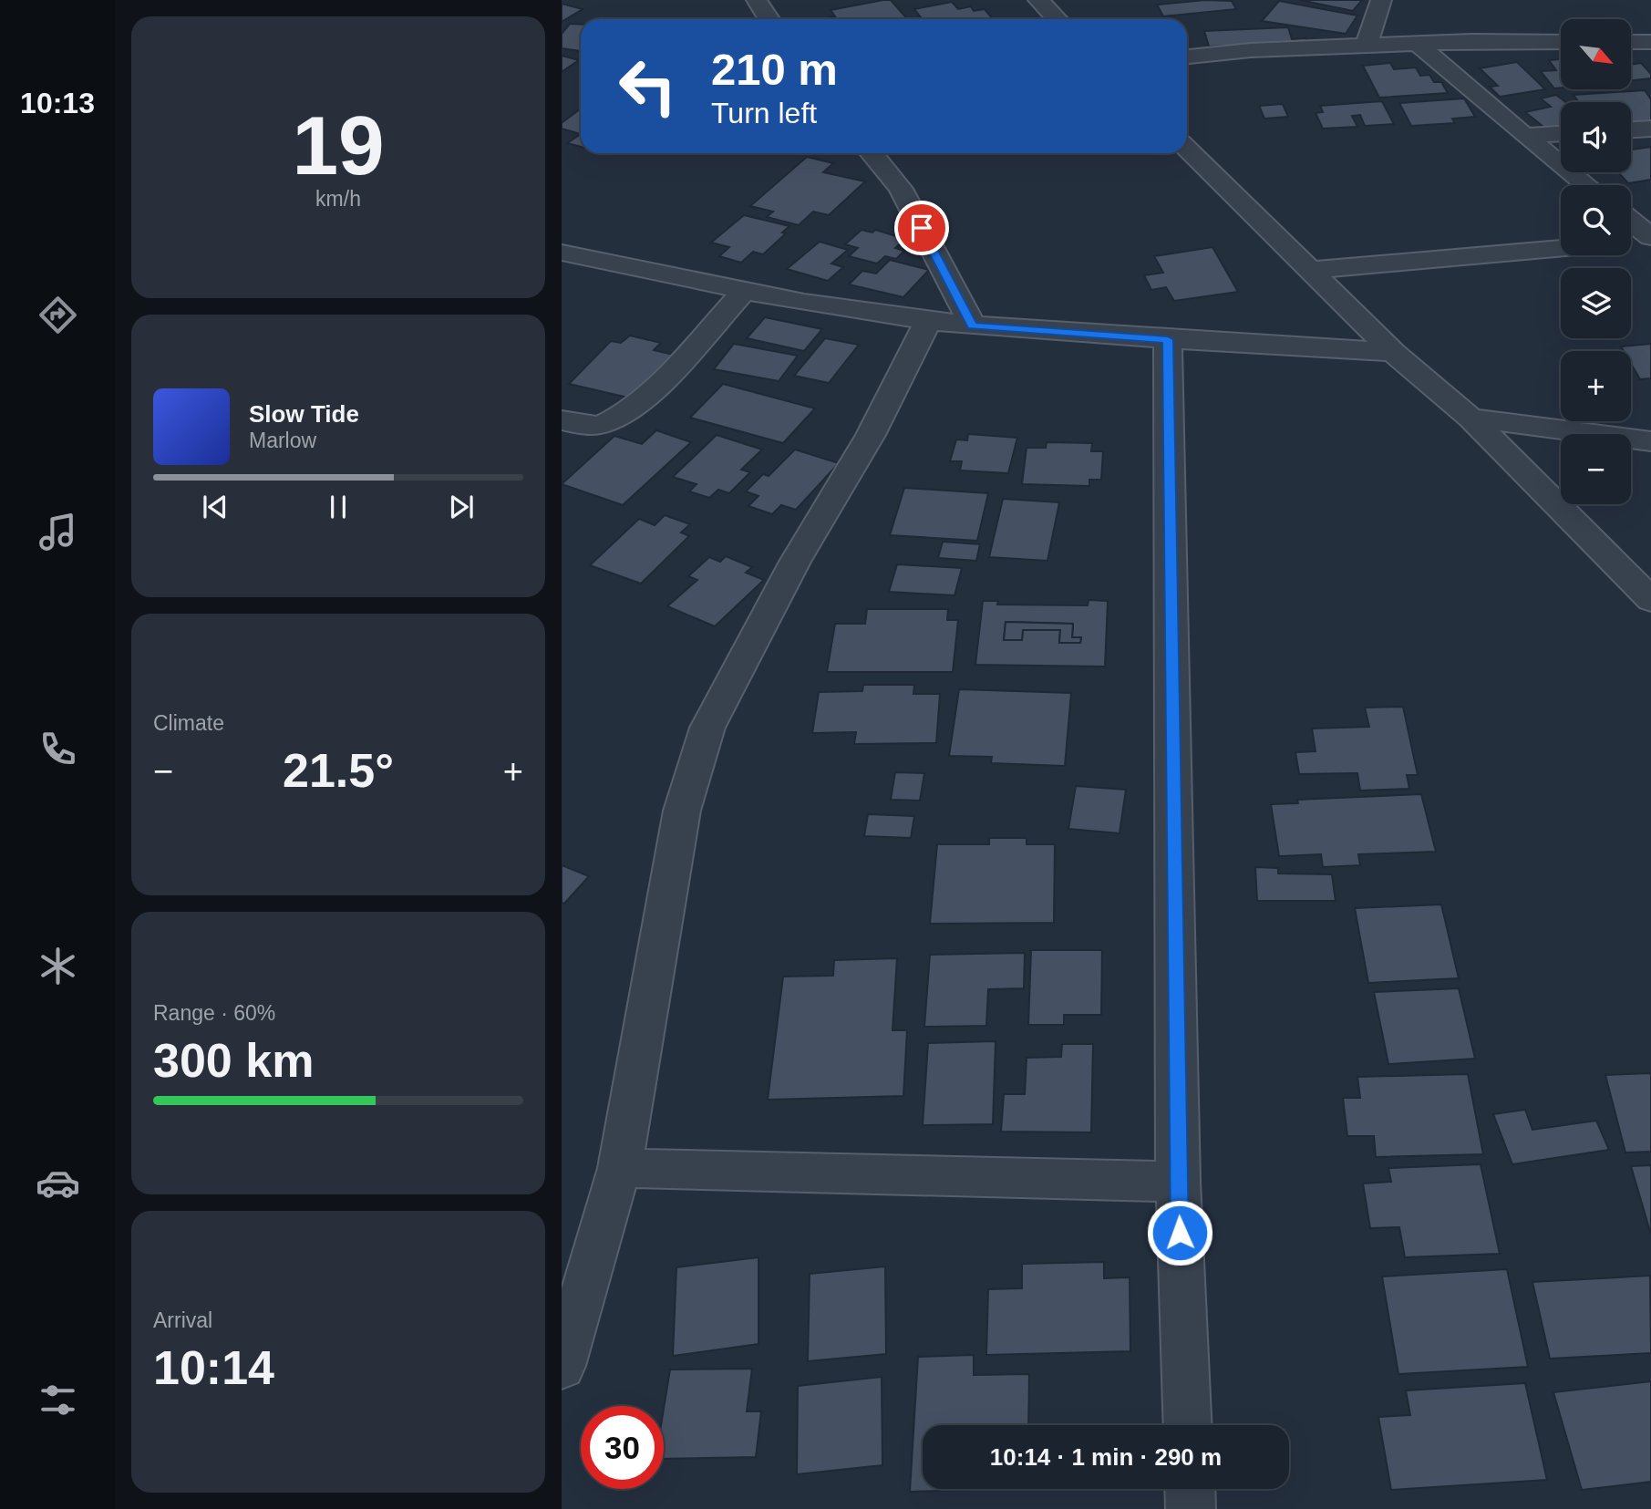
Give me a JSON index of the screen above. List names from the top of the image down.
{
  "north": "bottom right",
  "page": {
    "tabs": "10:13",
    "tile": [
      ["19", "km/h"],
      "Climate",
      ["Range · 60%", "300 km"],
      ["Arrival", "10:14"]
    ],
    "map_buttons": ["+", "−"],
    "turn": ["210 m", "Turn left"],
    "song": ["Slow Tide", "Marlow"],
    "heat": ["−", "21.5°", "+"],
    "limit": "30",
    "trip": "10:14 · 1 min · 290 m"
  }
}
